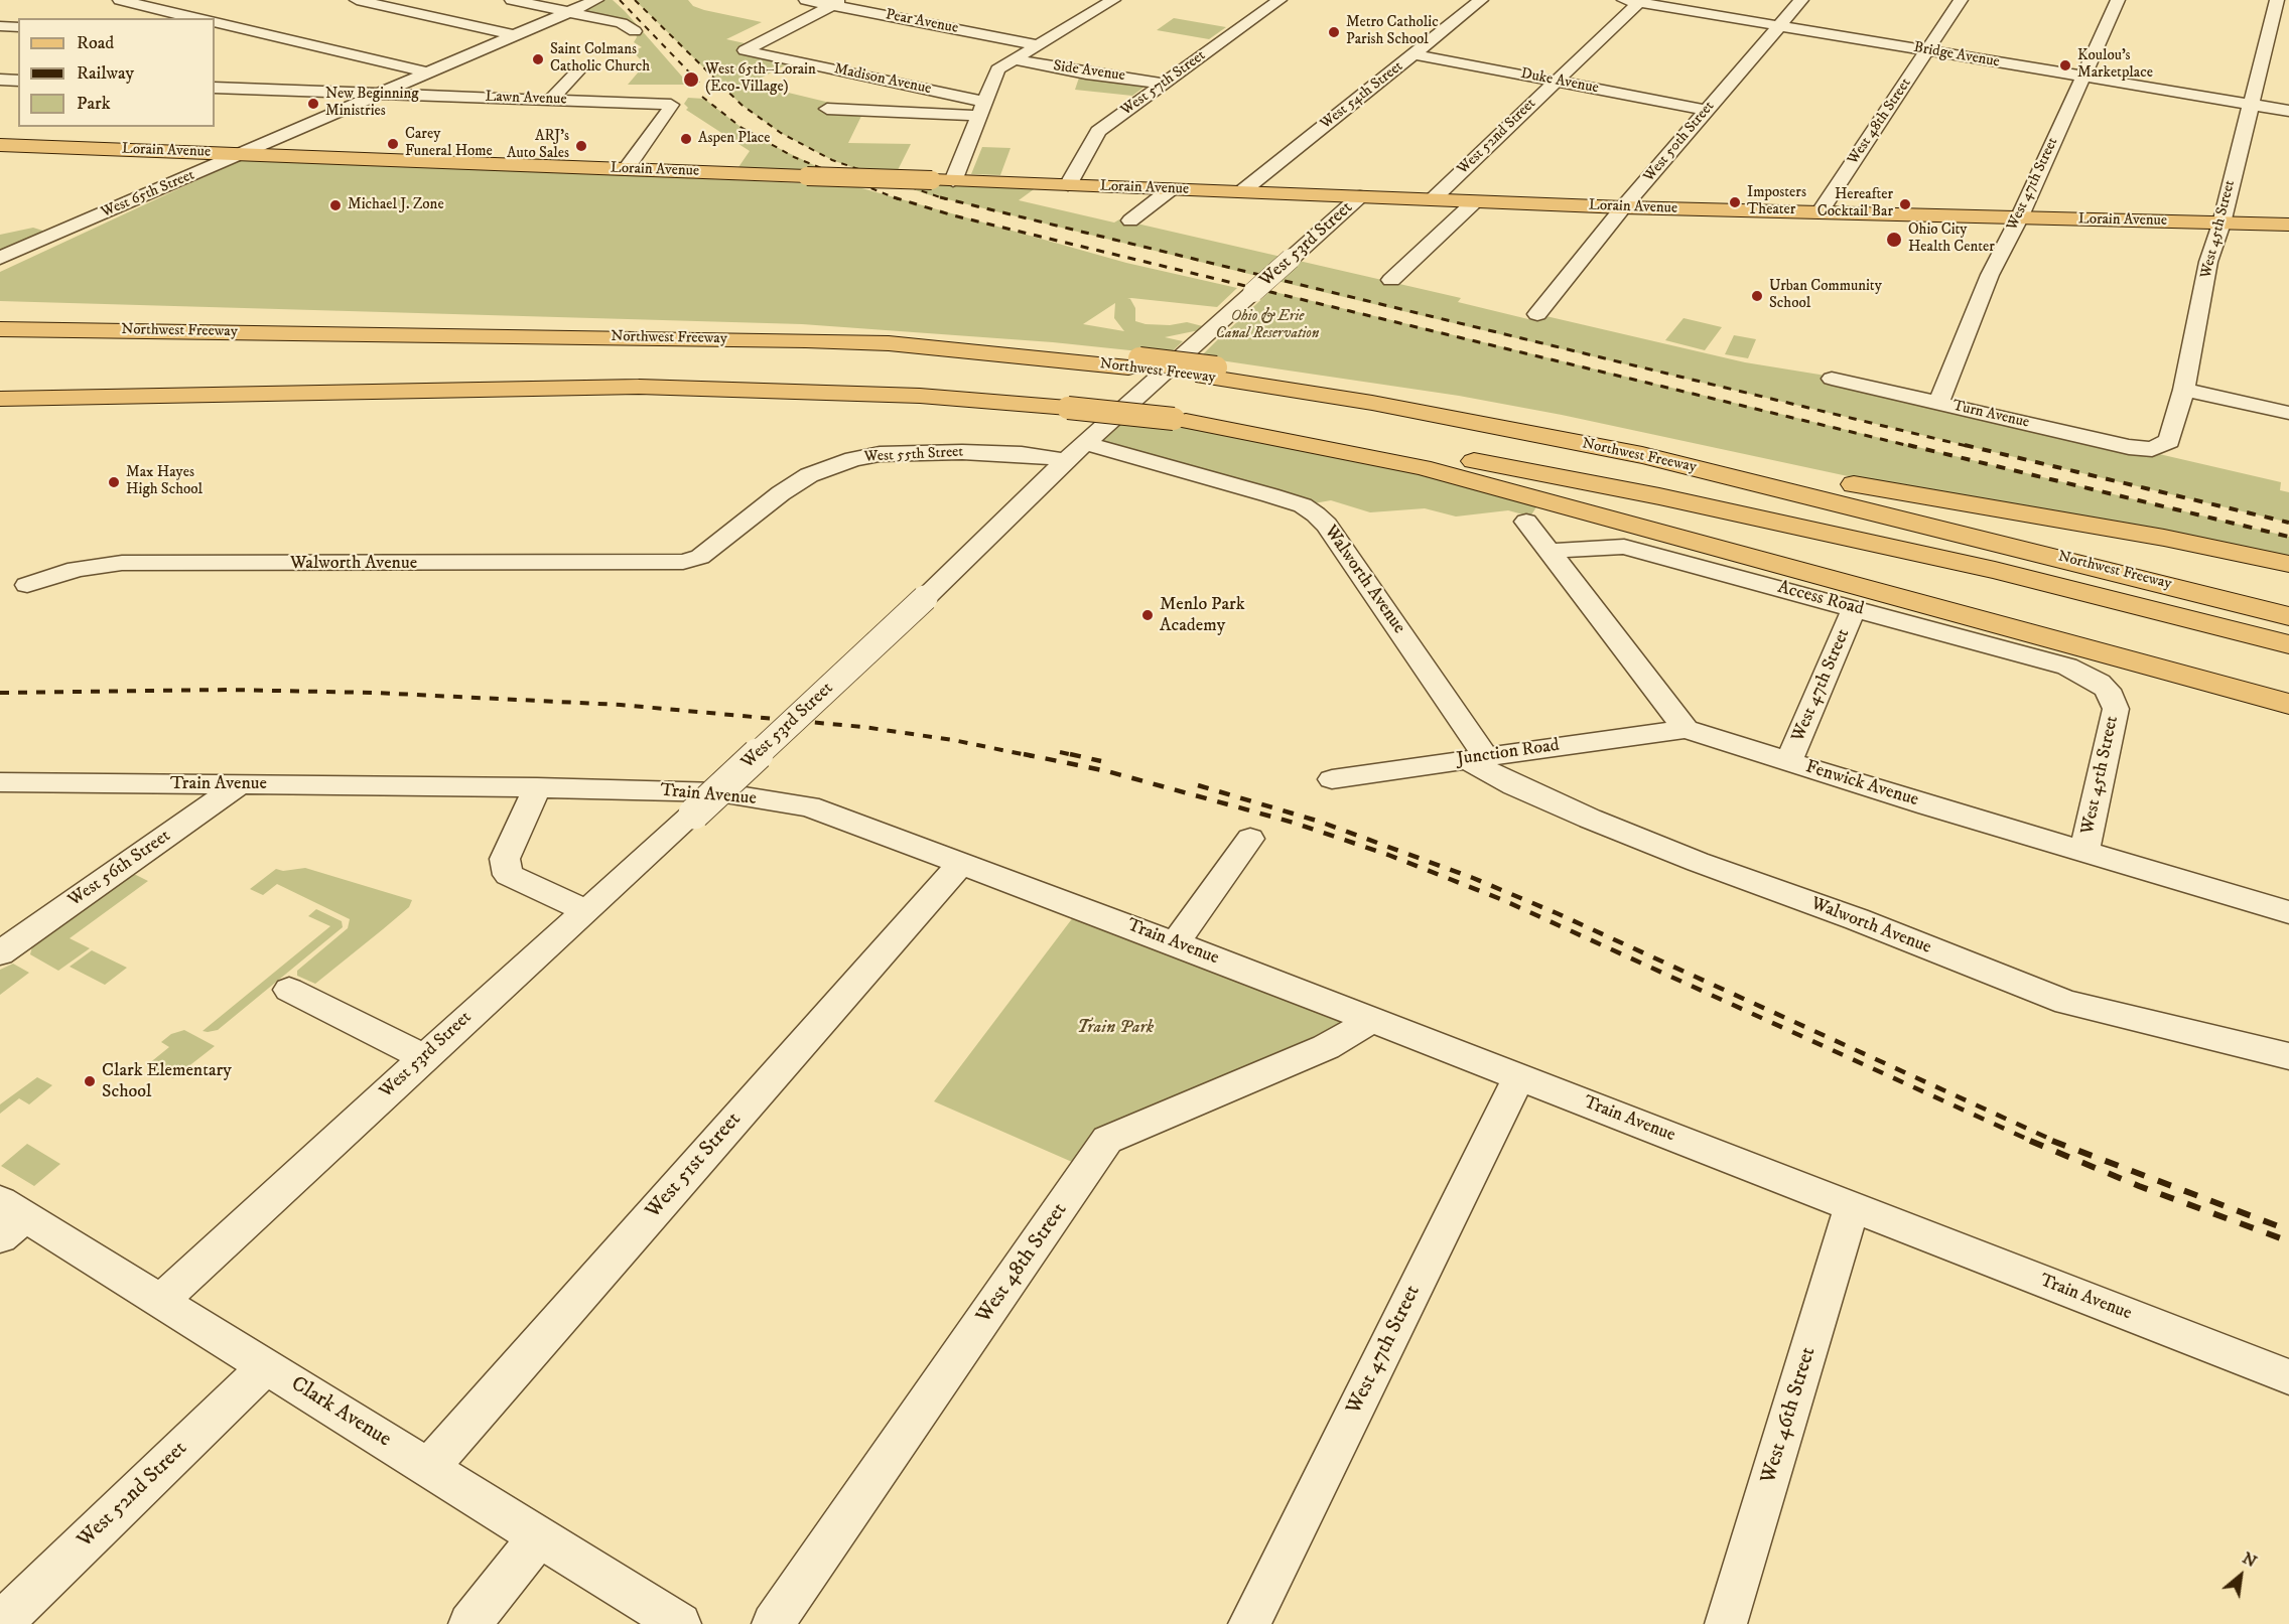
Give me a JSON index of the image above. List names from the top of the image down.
{
  "streets": {
    "main road": ["Lorain Avenue", "Northwest Freeway"],
    "street": [
      "Pear Avenue",
      "Bridge Avenue",
      "Side Avenue",
      "Madison Avenue",
      "Duke Avenue",
      "West 57th Street",
      "West 54th Street",
      "Lawn Avenue",
      "West 48th Street",
      "West 52nd Street",
      "West 50th Street",
      "West 47th Street",
      "West 65th Street",
      "West 45th Street",
      "West 53rd Street",
      "Turn Avenue",
      "West 55th Street",
      "Walworth Avenue",
      "Access Road",
      "Junction Road",
      "Train Avenue",
      "Fenwick Avenue",
      "West 56th Street",
      "West 51st Street",
      "Clark Avenue",
      "West 46th Street"
    ]
  },
  "crossings": [
    ["Pear Avenue", "Madison Avenue"],
    ["Bridge Avenue", "West 48th Street"],
    ["Bridge Avenue", "West 52nd Street"],
    ["Bridge Avenue", "West 50th Street"],
    ["Bridge Avenue", "West 47th Street"],
    ["Bridge Avenue", "West 45th Street"],
    ["Side Avenue", "West 57th Street"],
    ["Duke Avenue", "West 54th Street"],
    ["Duke Avenue", "West 52nd Street"],
    ["Duke Avenue", "West 50th Street"],
    ["West 57th Street", "Lorain Avenue"],
    ["West 54th Street", "Lorain Avenue"],
    ["Lawn Avenue", "Lorain Avenue"],
    ["Lawn Avenue", "West 65th Street"],
    ["West 48th Street", "Lorain Avenue"],
    ["West 48th Street", "Train Avenue"],
    ["West 52nd Street", "Lorain Avenue"],
    ["West 52nd Street", "Clark Avenue"],
    ["West 50th Street", "Lorain Avenue"],
    ["Lorain Avenue", "West 47th Street"],
    ["Lorain Avenue", "West 65th Street"],
    ["Lorain Avenue", "West 45th Street"],
    ["Lorain Avenue", "West 53rd Street"],
    ["West 47th Street", "Turn Avenue"],
    ["West 47th Street", "Access Road"],
    ["West 47th Street", "Train Avenue"],
    ["West 47th Street", "Fenwick Avenue"],
    ["West 45th Street", "Turn Avenue"],
    ["West 45th Street", "Access Road"],
    ["West 45th Street", "Fenwick Avenue"],
    ["West 53rd Street", "West 55th Street"],
    ["West 53rd Street", "Walworth Avenue"],
    ["West 53rd Street", "Clark Avenue"],
    ["West 55th Street", "Walworth Avenue"],
    ["Walworth Avenue", "Junction Road"],
    ["Junction Road", "Fenwick Avenue"],
    ["Train Avenue", "West 56th Street"],
    ["Train Avenue", "West 51st Street"],
    ["Train Avenue", "West 46th Street"],
    ["West 51st Street", "Clark Avenue"]
  ],
  "parks": ["Ohio & Erie Canal Reservation", "Train Park"],
  "places": [
    "Metro Catholic Parish School",
    "Saint Colmans Catholic Church",
    "Koulou's Marketplace",
    "West 65th–Lorain (Eco-Village)",
    "New Beginning Ministries",
    "Aspen Place",
    "Carey Funeral Home",
    "ARJ's Auto Sales",
    "Imposters Theater",
    "Hereafter Cocktail Bar",
    "Michael J. Zone",
    "Ohio City Health Center",
    "Urban Community School",
    "Max Hayes High School",
    "Menlo Park Academy",
    "Clark Elementary School"
  ],
  "legend": ["Road", "Railway", "Park"],
  "north": "top right"
}
